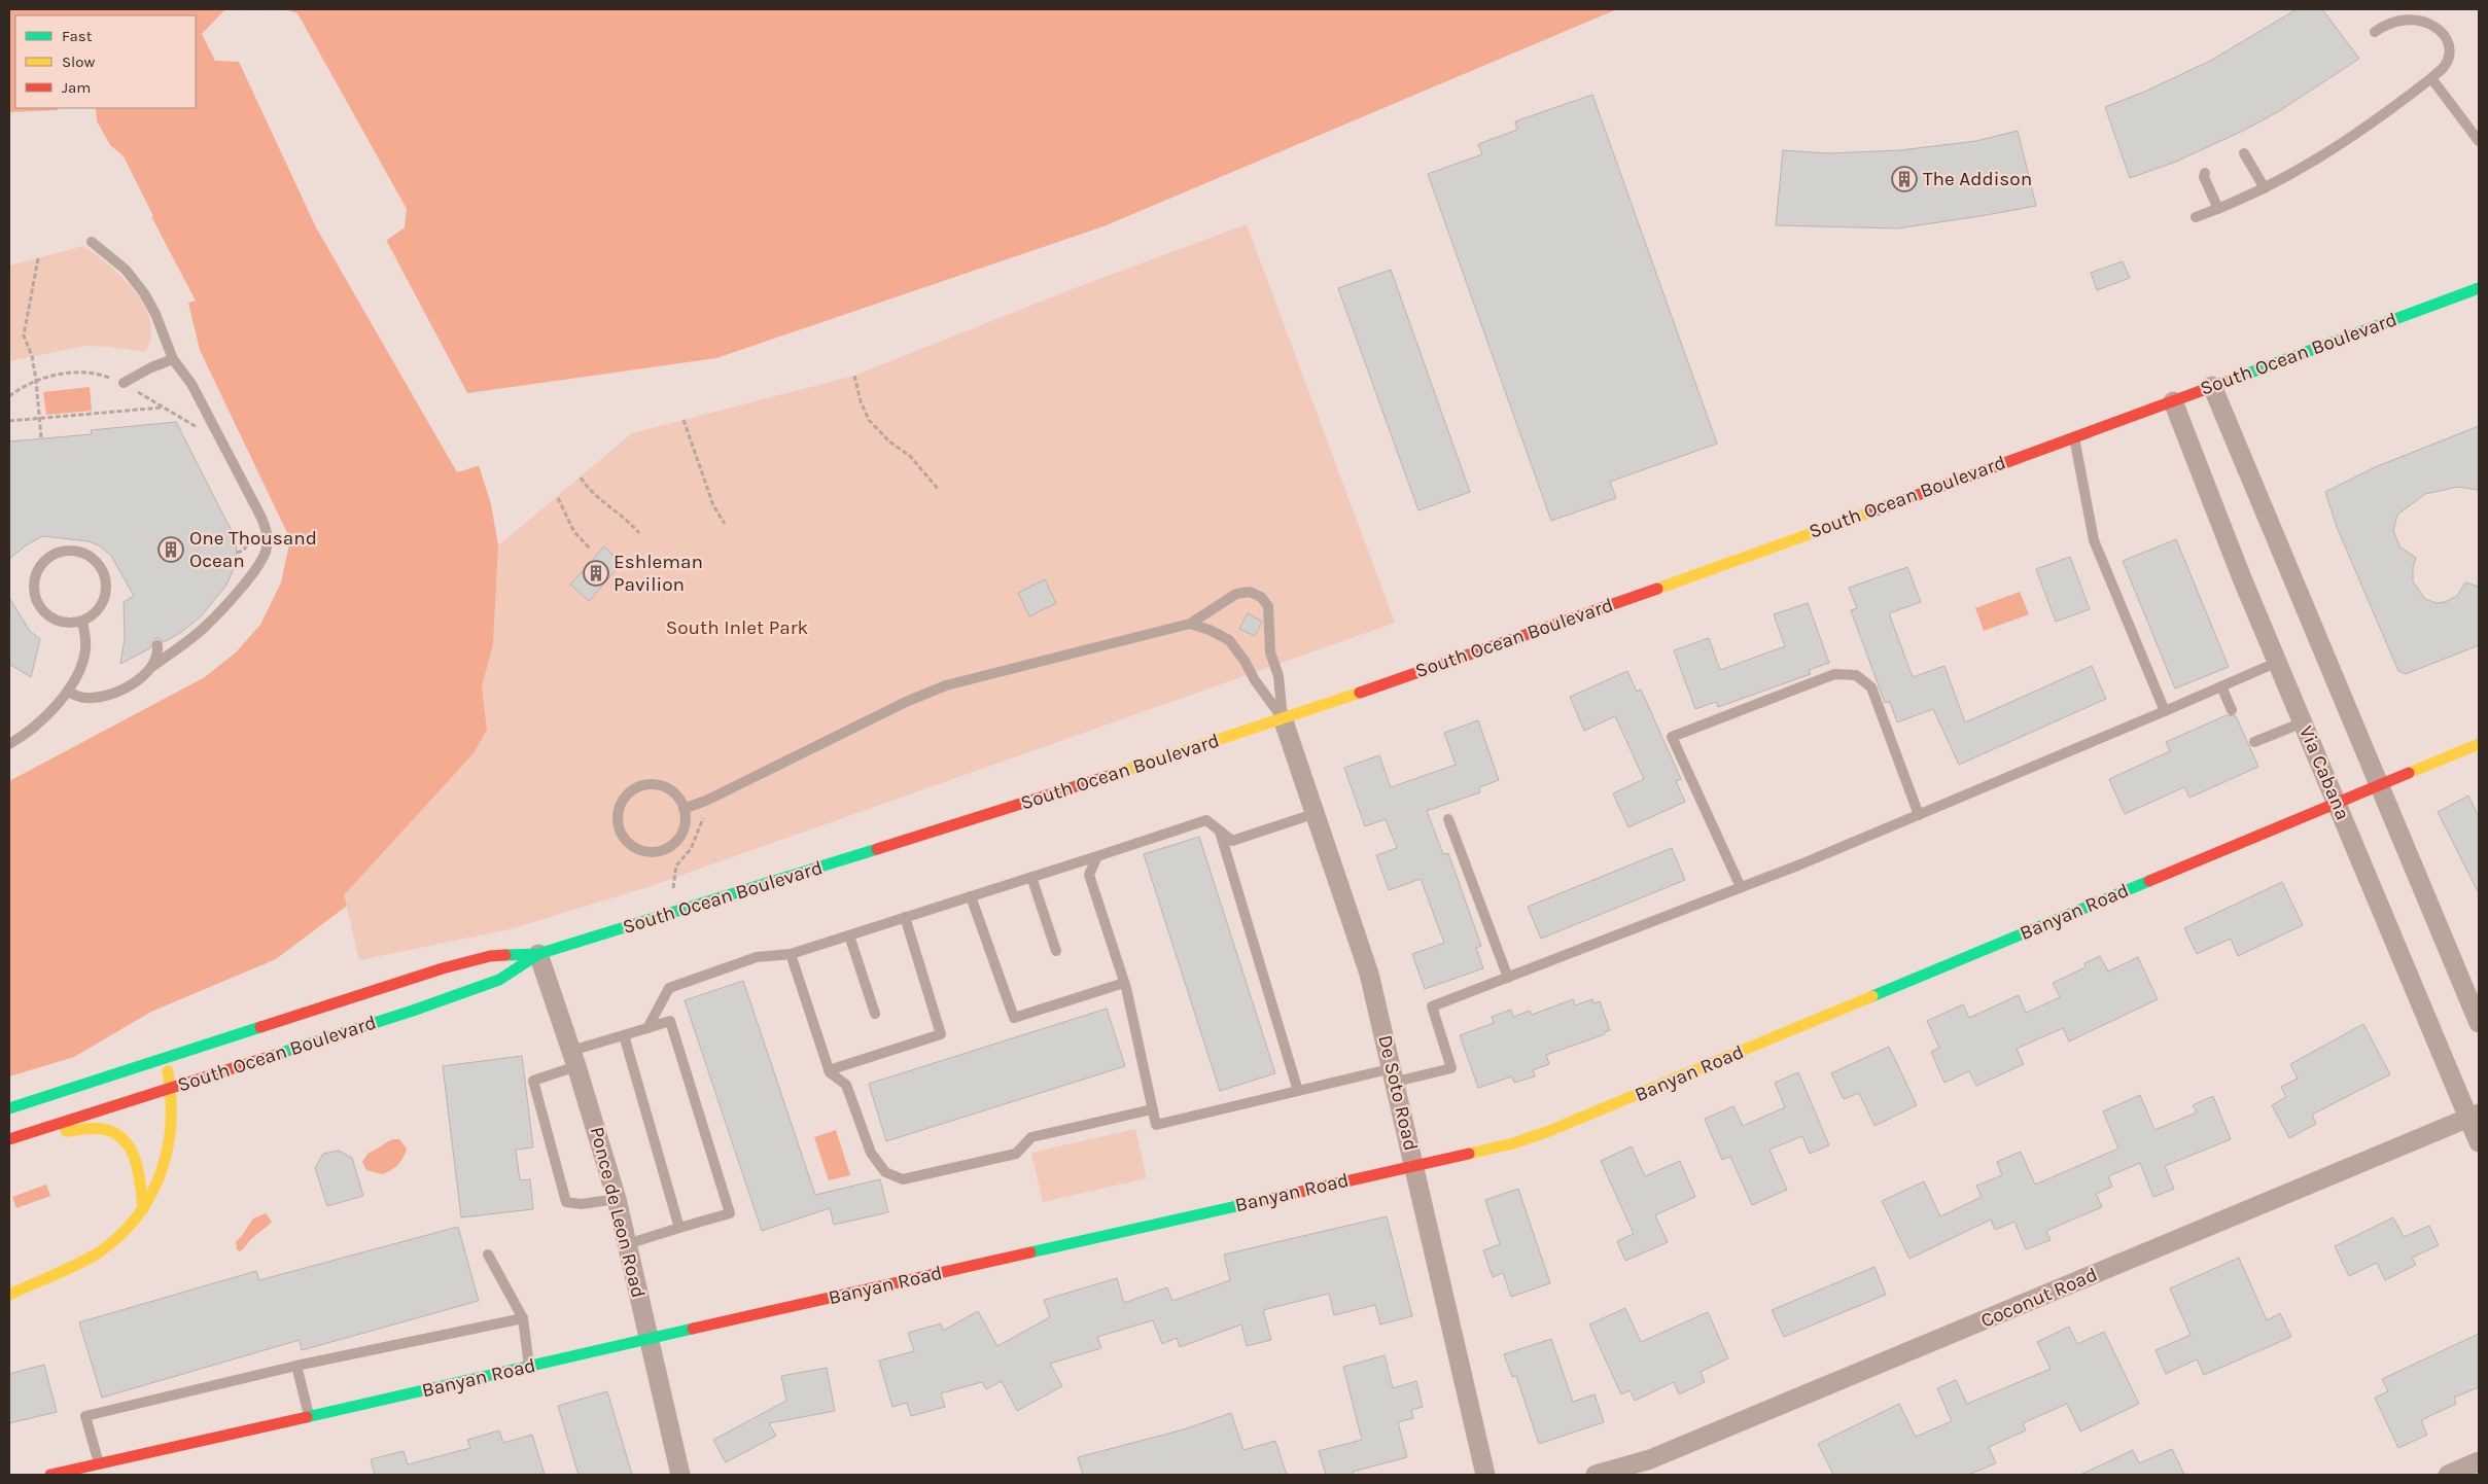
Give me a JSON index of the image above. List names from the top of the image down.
{
  "streets": {
    "main road": ["South Ocean Boulevard", "Banyan Road"],
    "street": [
      "Via Cabana",
      "De Soto Road",
      "Ponce de Leon Road",
      "Coconut Road"
    ]
  },
  "crossings": [
    ["South Ocean Boulevard", "Via Cabana"],
    ["South Ocean Boulevard", "De Soto Road"],
    ["South Ocean Boulevard", "Ponce de Leon Road"],
    ["Via Cabana", "Banyan Road"],
    ["Via Cabana", "Coconut Road"],
    ["Banyan Road", "De Soto Road"],
    ["Banyan Road", "Ponce de Leon Road"]
  ],
  "parks": ["South Inlet Park"],
  "places": {
    "building": ["The Addison", "One Thousand Ocean", "Eshleman Pavilion"]
  },
  "legend": ["Fast", "Slow", "Jam"]
}
